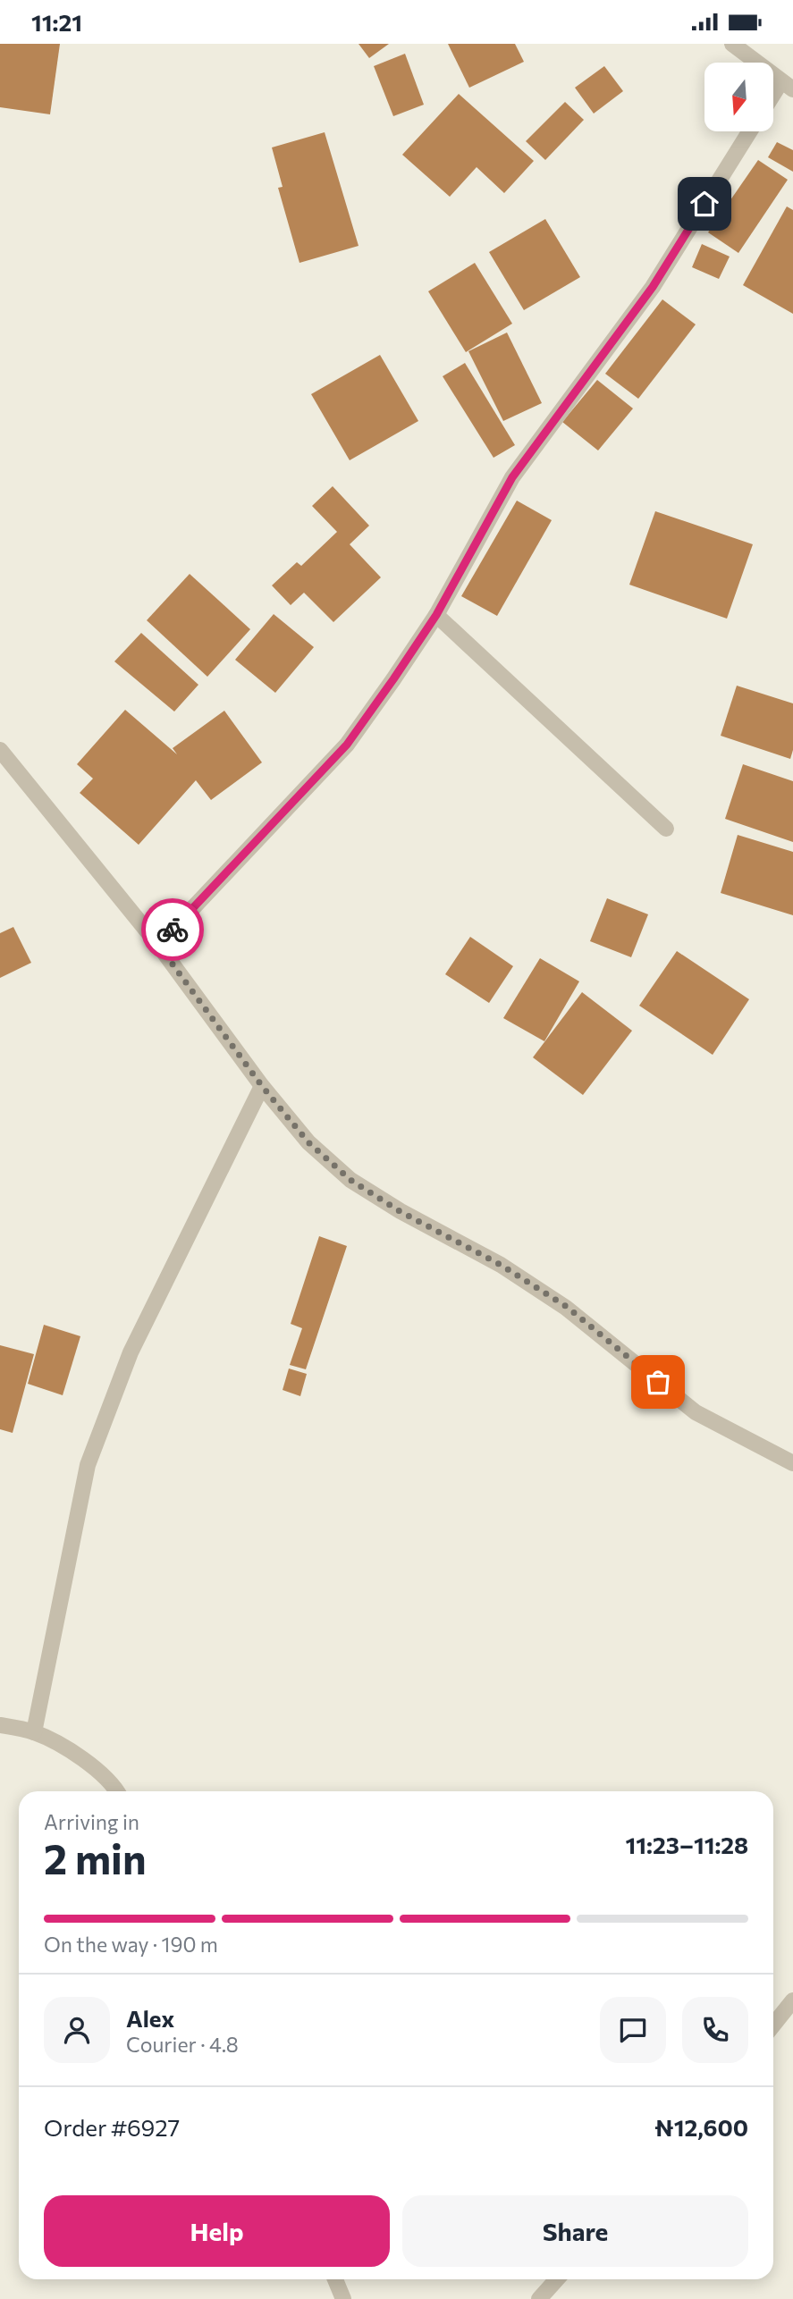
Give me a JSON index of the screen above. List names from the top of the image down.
{
  "north": "bottom",
  "page": {
    "status": "11:21",
    "heading": ["2 min", "Arriving in", "11:23–11:28"],
    "panel": [
      "Alex",
      "Courier · 4.8",
      "Order #6927",
      "₦12,600"
    ],
    "bar": "On the way · 190 m",
    "buttons": ["Help", "Share"]
  }
}
